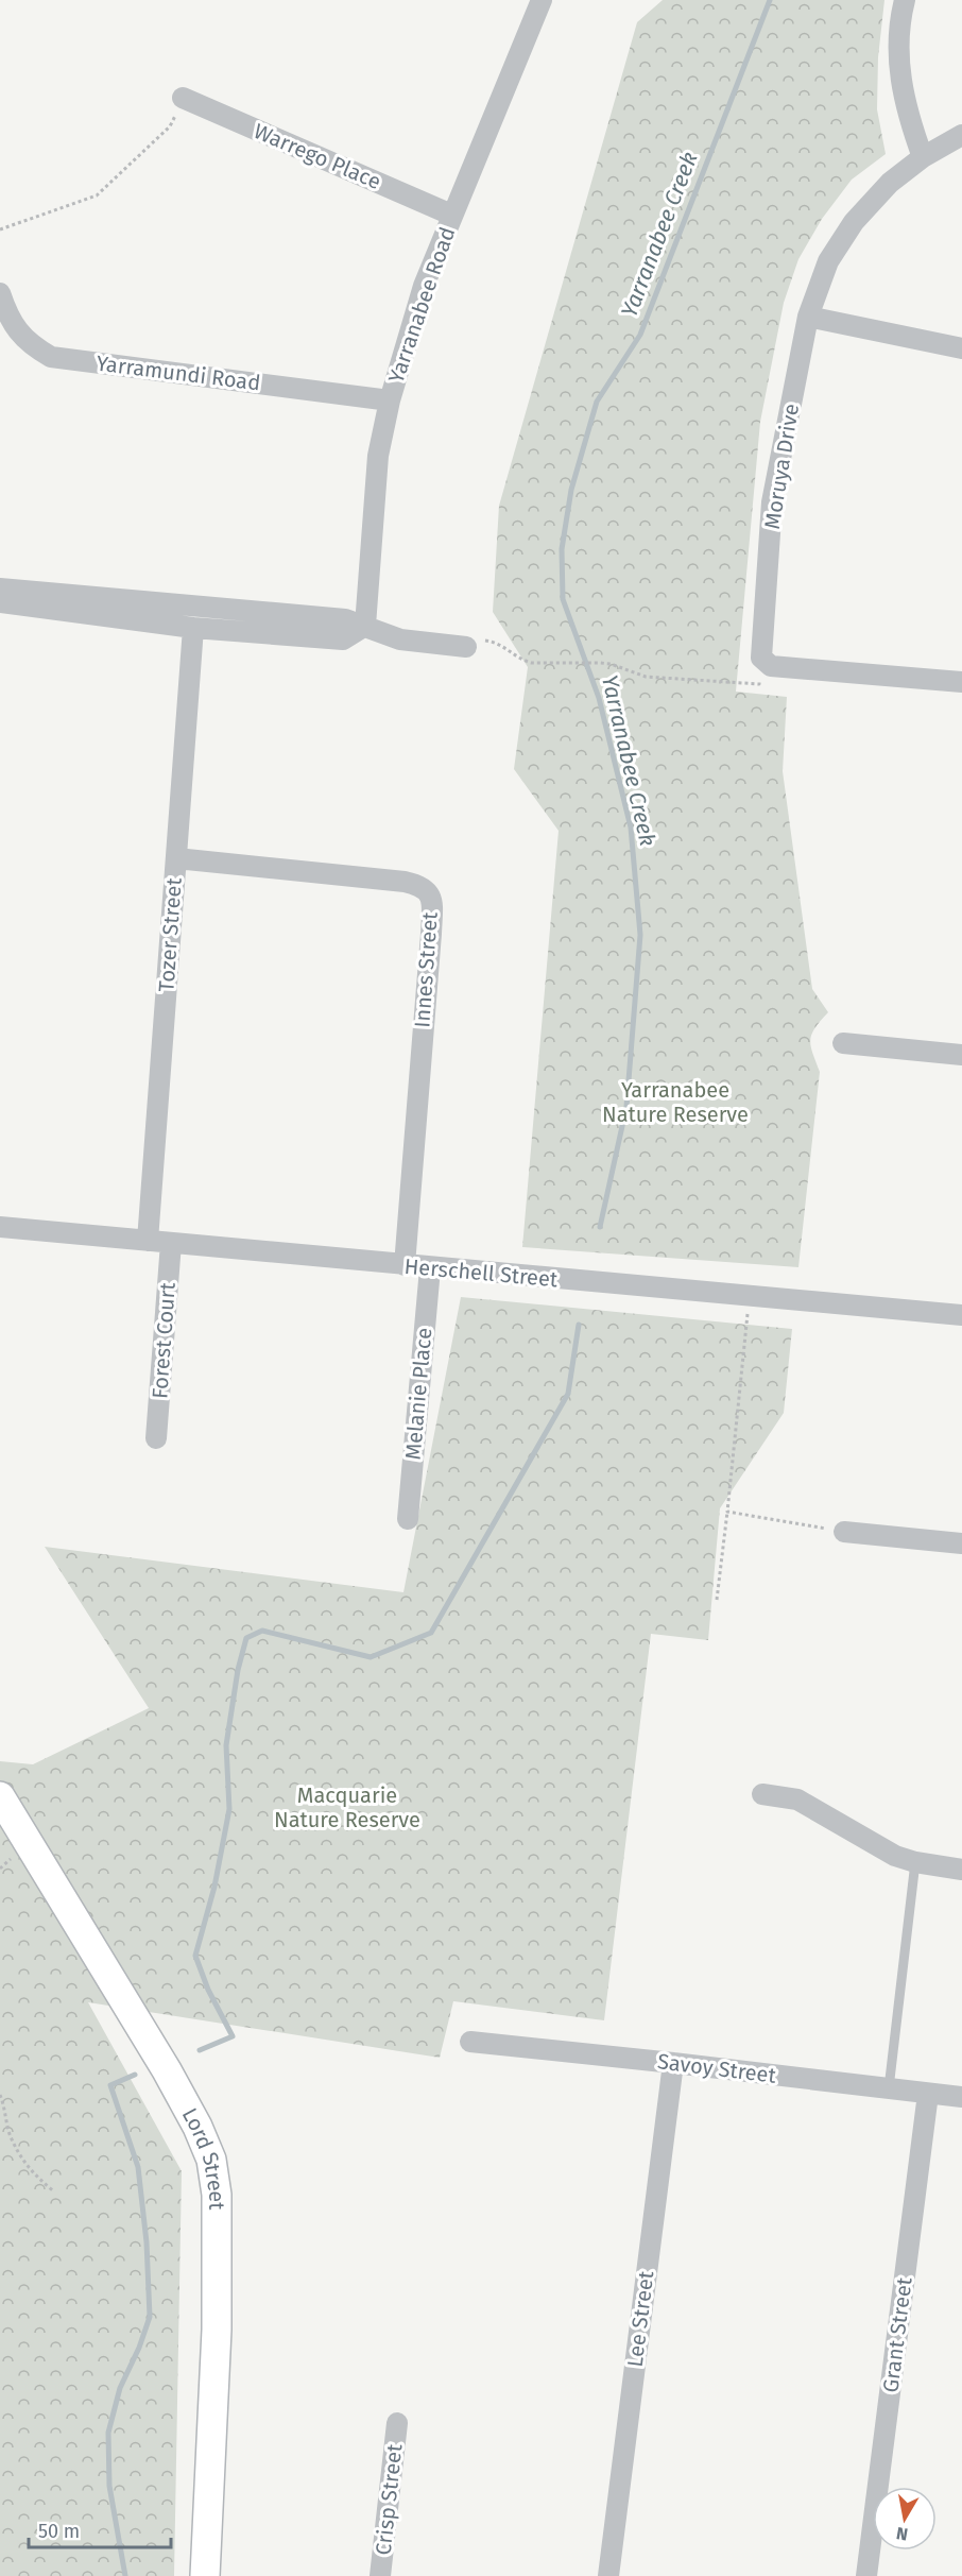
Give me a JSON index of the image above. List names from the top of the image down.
{
  "streets": {
    "main road": ["Lord Street"],
    "street": [
      "Warrego Place",
      "Yarranabee Road",
      "Yarramundi Road",
      "Moruya Drive",
      "Tozer Street",
      "Innes Street",
      "Herschell Street",
      "Forest Court",
      "Melanie Place",
      "Savoy Street",
      "Lee Street",
      "Grant Street",
      "Crisp Street"
    ]
  },
  "crossings": [
    ["Warrego Place", "Yarranabee Road"],
    ["Yarranabee Road", "Yarramundi Road"],
    ["Tozer Street", "Innes Street"],
    ["Tozer Street", "Herschell Street"],
    ["Innes Street", "Herschell Street"],
    ["Herschell Street", "Forest Court"],
    ["Herschell Street", "Melanie Place"],
    ["Savoy Street", "Lee Street"],
    ["Savoy Street", "Grant Street"]
  ],
  "water": ["Yarranabee Creek"],
  "parks": ["Yarranabee Nature Reserve", "Macquarie Nature Reserve"],
  "scale_bar": "50 m",
  "north": "bottom"
}
